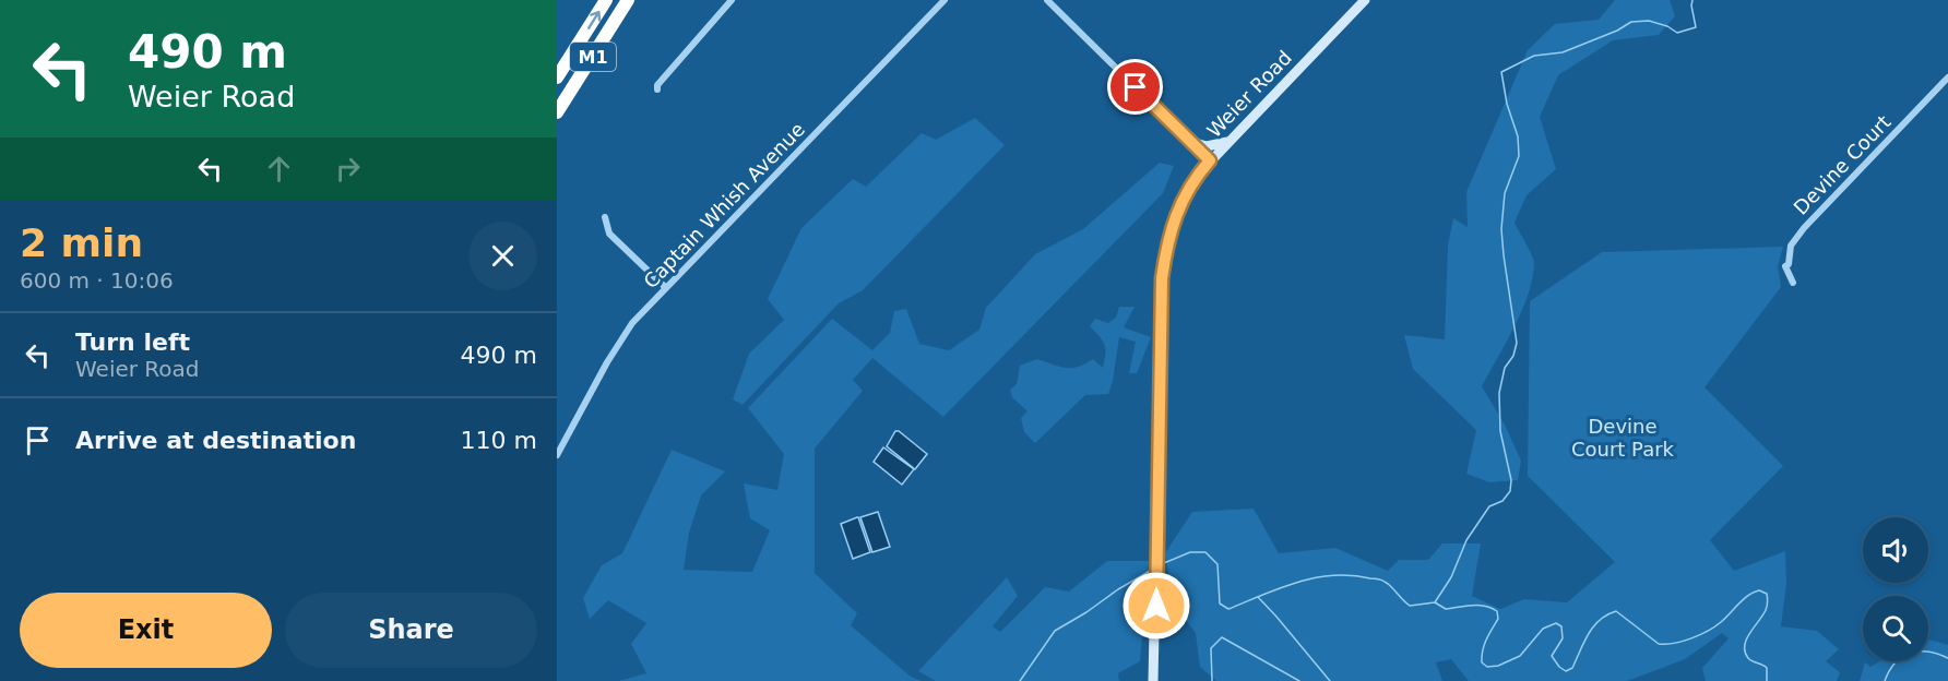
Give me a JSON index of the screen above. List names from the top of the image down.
{
  "streets": {
    "highway": ["M1"],
    "street": ["Weier Road", "Devine Court", "Captain Whish Avenue"]
  },
  "parks": ["Devine Court Park"],
  "page": {
    "turn": ["490 m", "Weier Road"],
    "heading": ["2 min", "600 m · 10:06"],
    "list": [
      {
        "name": "Turn left",
        "note": "Weier Road",
        "value": "490 m"
      },
      {
        "name": "Arrive at destination",
        "value": "110 m"
      }
    ],
    "buttons": ["Exit", "Share"]
  }
}
